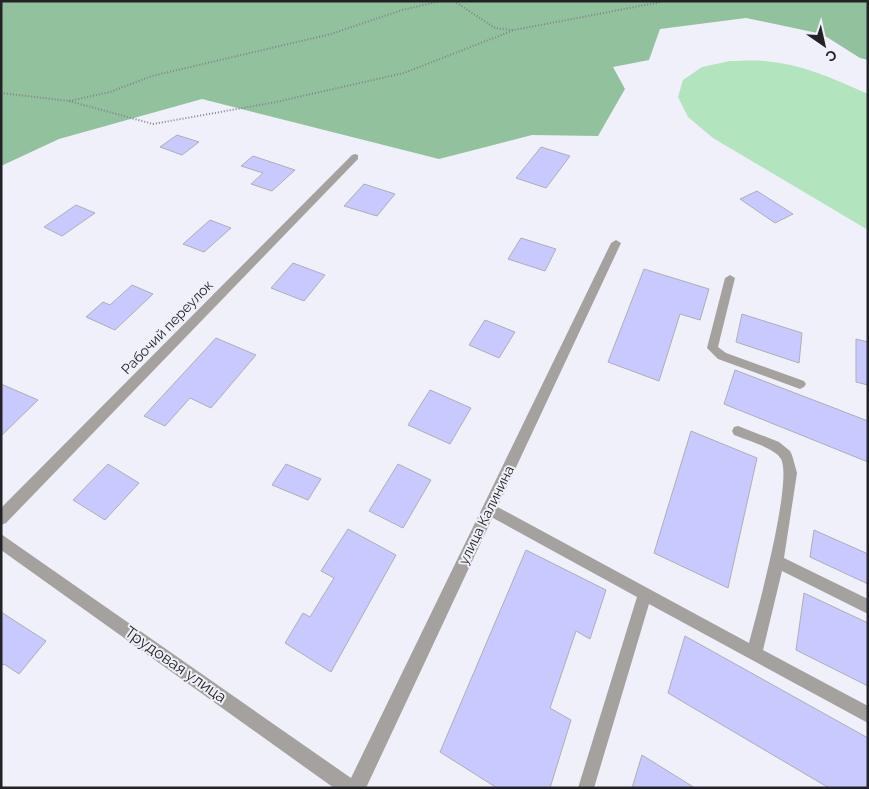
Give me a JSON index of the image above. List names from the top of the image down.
{
  "streets": {
    "street": ["Рабочий переулок", "улица Калинина", "Трудовая улица"]
  },
  "north": "bottom right"
}
